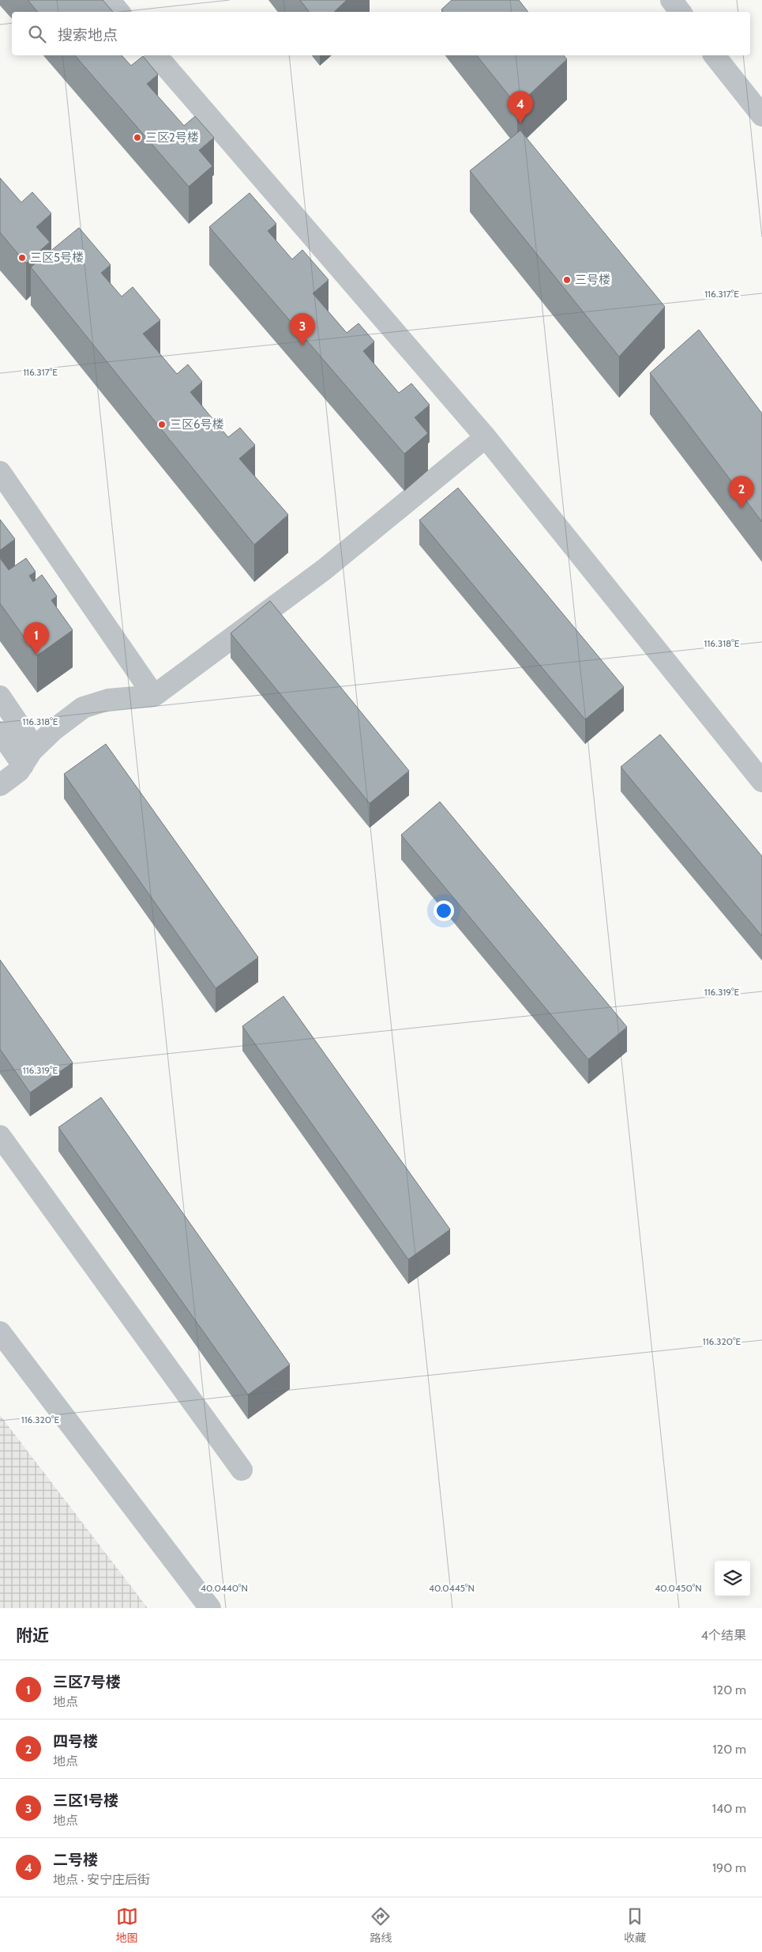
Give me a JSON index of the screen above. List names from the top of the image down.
{
  "places": [
    "三区2号楼",
    "三区5号楼",
    "三号楼",
    "三区6号楼"
  ],
  "page": {
    "search": "搜索地点",
    "pins": [
      "4",
      "3",
      "2",
      "1"
    ],
    "heading": ["附近", "4个结果"],
    "list": [
      {
        "mark": "1",
        "name": "三区7号楼",
        "note": "地点",
        "value": "120 m"
      },
      {
        "mark": "2",
        "name": "四号楼",
        "note": "地点",
        "value": "120 m"
      },
      {
        "mark": "3",
        "name": "三区1号楼",
        "note": "地点",
        "value": "140 m"
      },
      {
        "mark": "4",
        "name": "二号楼",
        "note": "地点 · 安宁庄后街",
        "value": "190 m"
      }
    ],
    "nav": ["地图", "路线", "收藏"]
  },
  "coordinates": [
    "116.317°E",
    "116.318°E",
    "116.319°E",
    "116.320°E",
    "40.0440°N",
    "40.0445°N",
    "40.0450°N"
  ]
}
